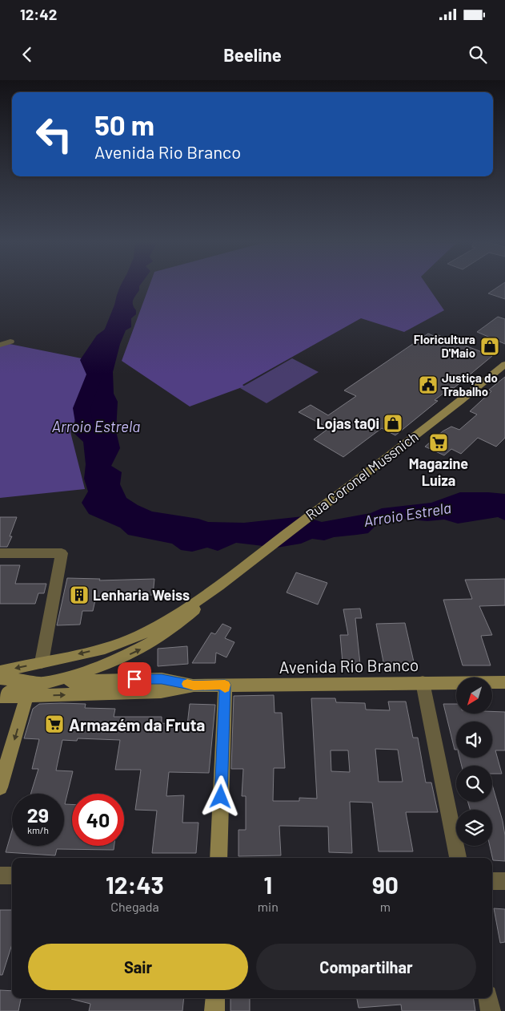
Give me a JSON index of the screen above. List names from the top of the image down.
{
  "streets": {
    "main road": ["Rua Coronel Mussnich", "Avenida Rio Branco"]
  },
  "crossings": [
    ["Rua Coronel Mussnich", "Avenida Rio Branco"]
  ],
  "water": ["Arroio Estrela"],
  "places": {
    "shop": ["Floricultura D'Maio", "Lojas taQi"],
    "public building": ["Justiça do Trabalho"],
    "supermarket": ["Magazine Luiza", "Armazém da Fruta"],
    "building": ["Lenharia Weiss"]
  },
  "north": "bottom left",
  "page": {
    "status": "12:42",
    "header": "Beeline",
    "turn": ["50 m", "Avenida Rio Branco"],
    "speed": "29 km/h",
    "limit": "40",
    "eta": [
      "12:43",
      "Chegada",
      "1",
      "min",
      "90",
      "m"
    ],
    "buttons": ["Sair", "Compartilhar"]
  }
}
